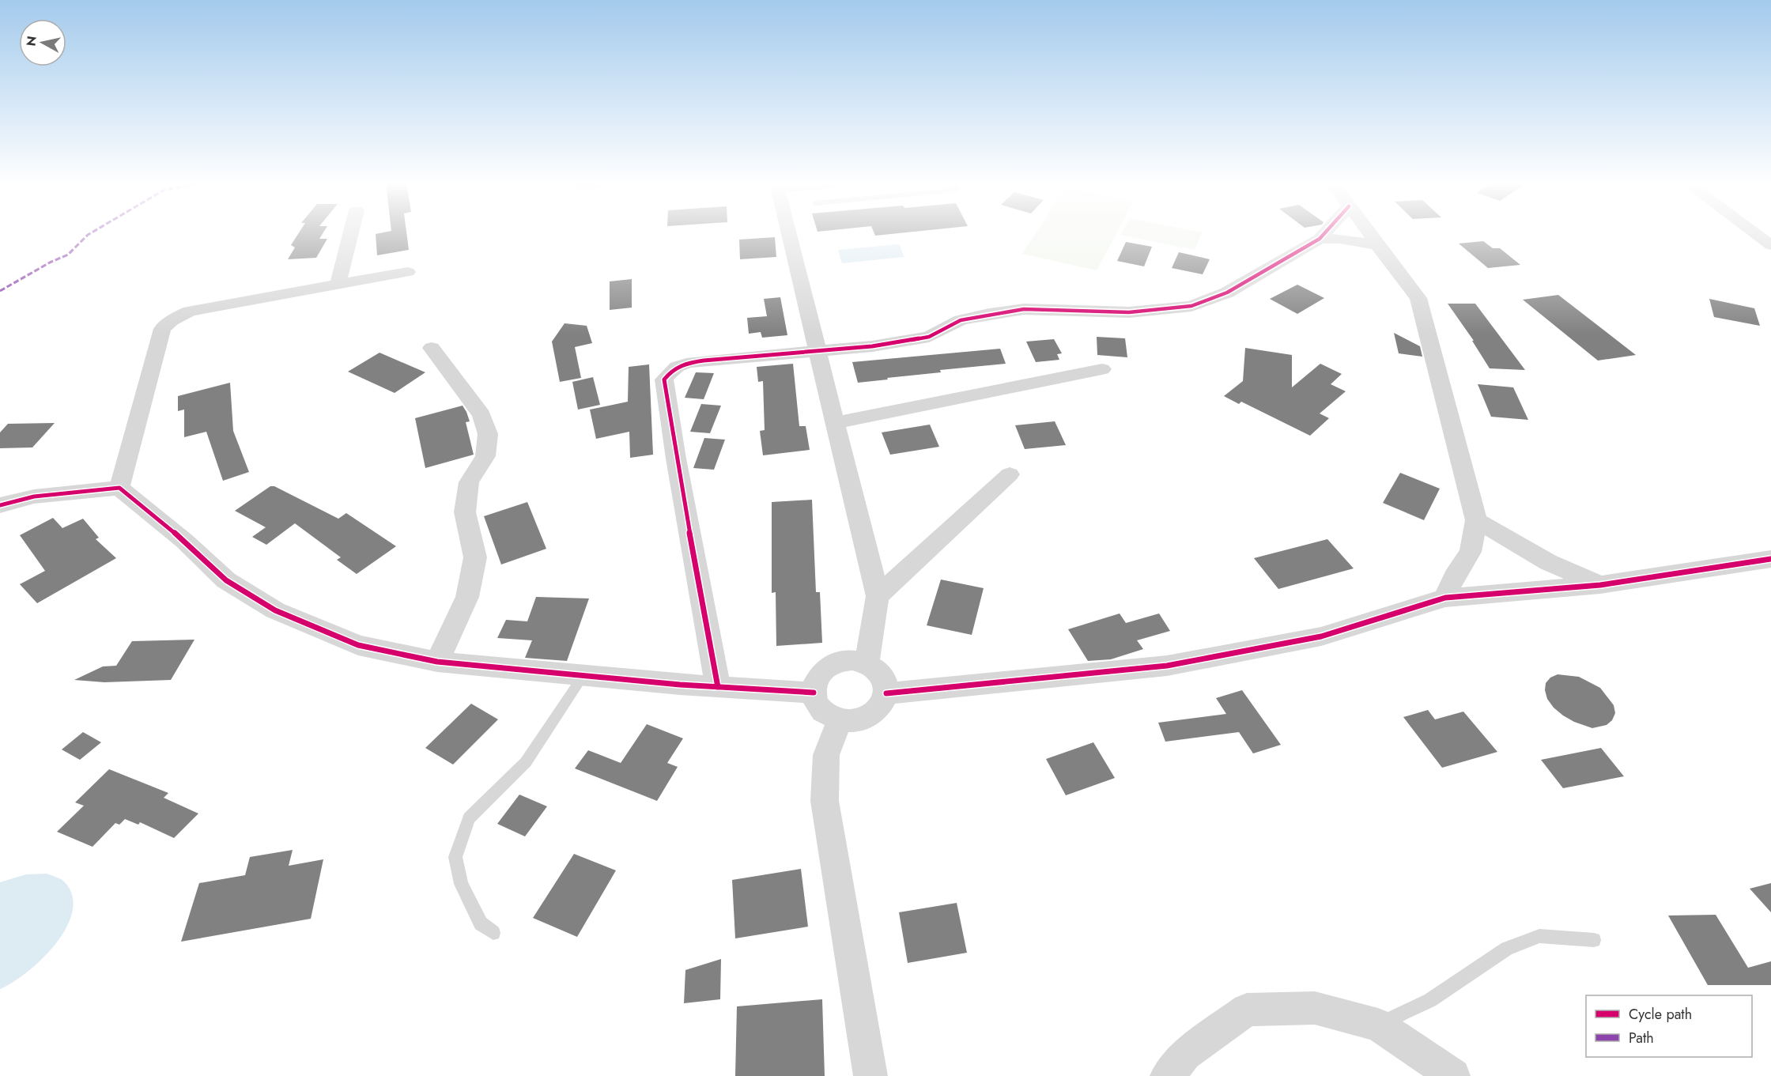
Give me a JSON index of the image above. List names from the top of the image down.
{
  "legend": ["Cycle path", "Path"],
  "north": "left"
}
